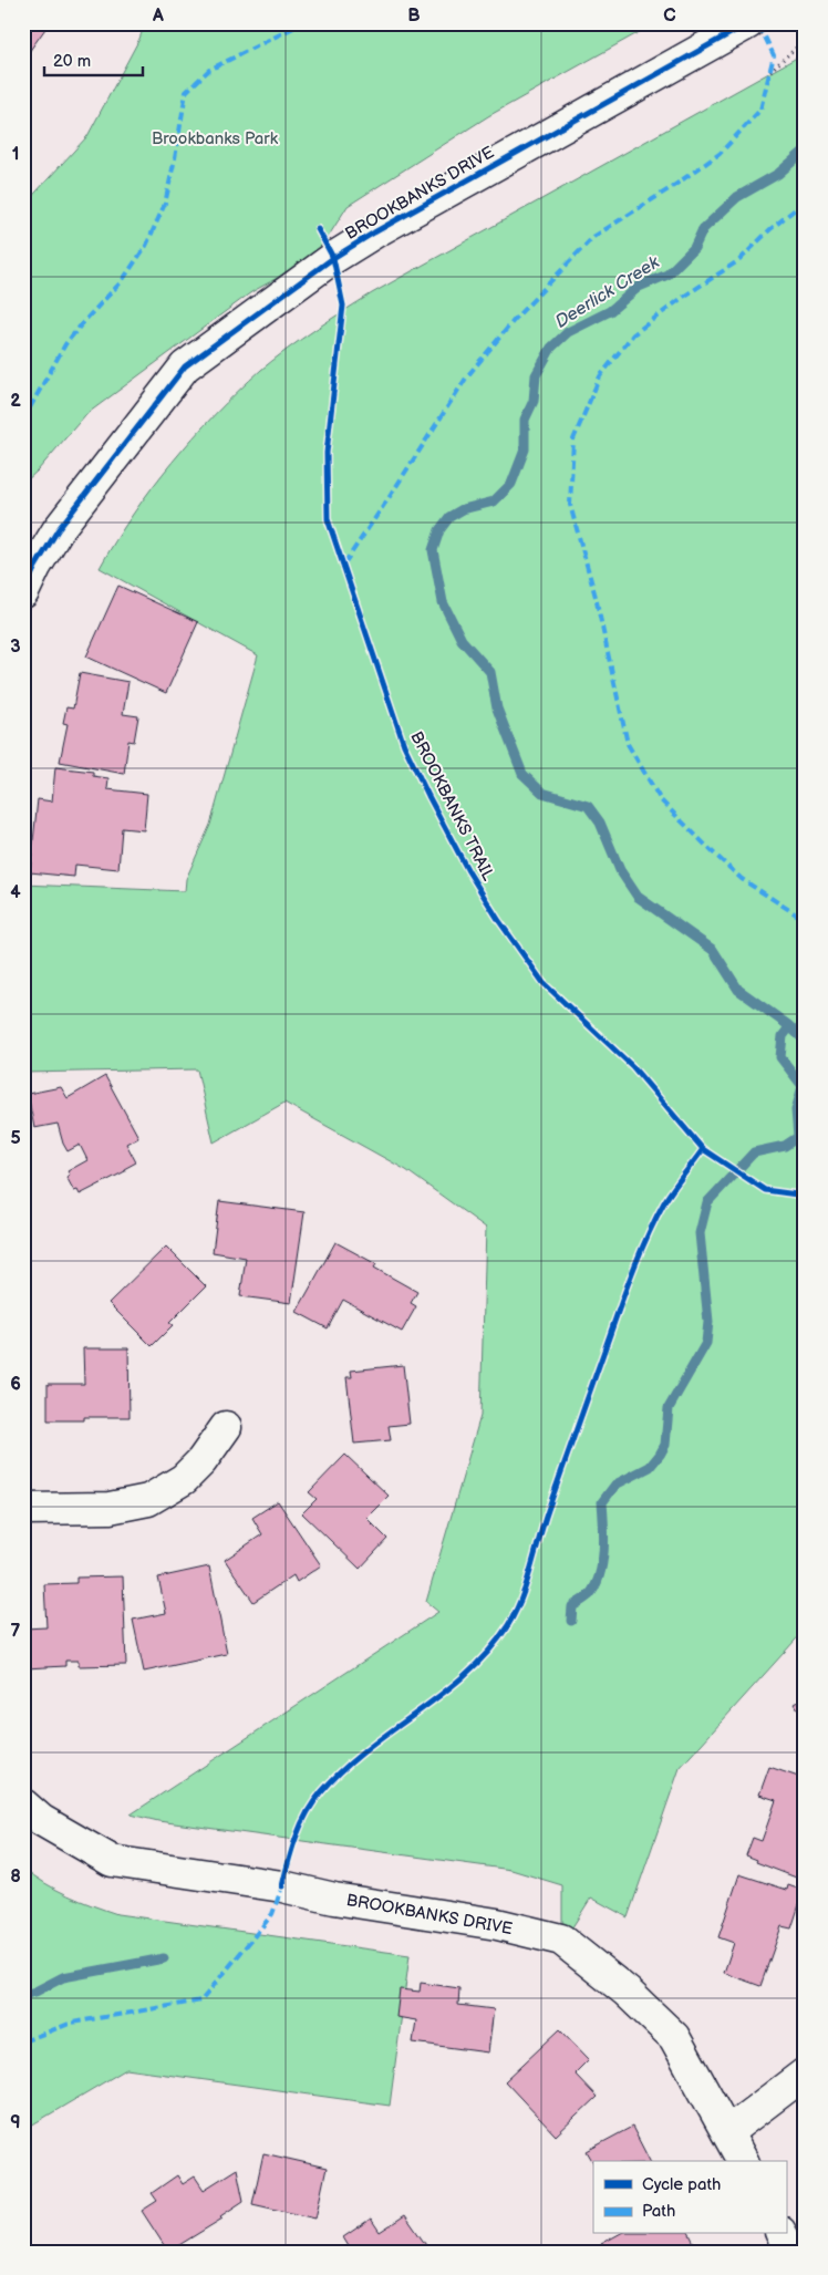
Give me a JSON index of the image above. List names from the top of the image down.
{
  "streets": {
    "street": ["BROOKBANKS DRIVE"],
    "cycle path": ["BROOKBANKS TRAIL"]
  },
  "water": ["Deerlick Creek"],
  "parks": ["Brookbanks Park"],
  "legend": ["Cycle path", "Path"],
  "scale_bar": "20 m",
  "grid": {
    "columns": ["A", "B", "C"],
    "rows": [
      "1",
      "2",
      "3",
      "4",
      "5",
      "6",
      "7",
      "8",
      "9"
    ]
  }
}
